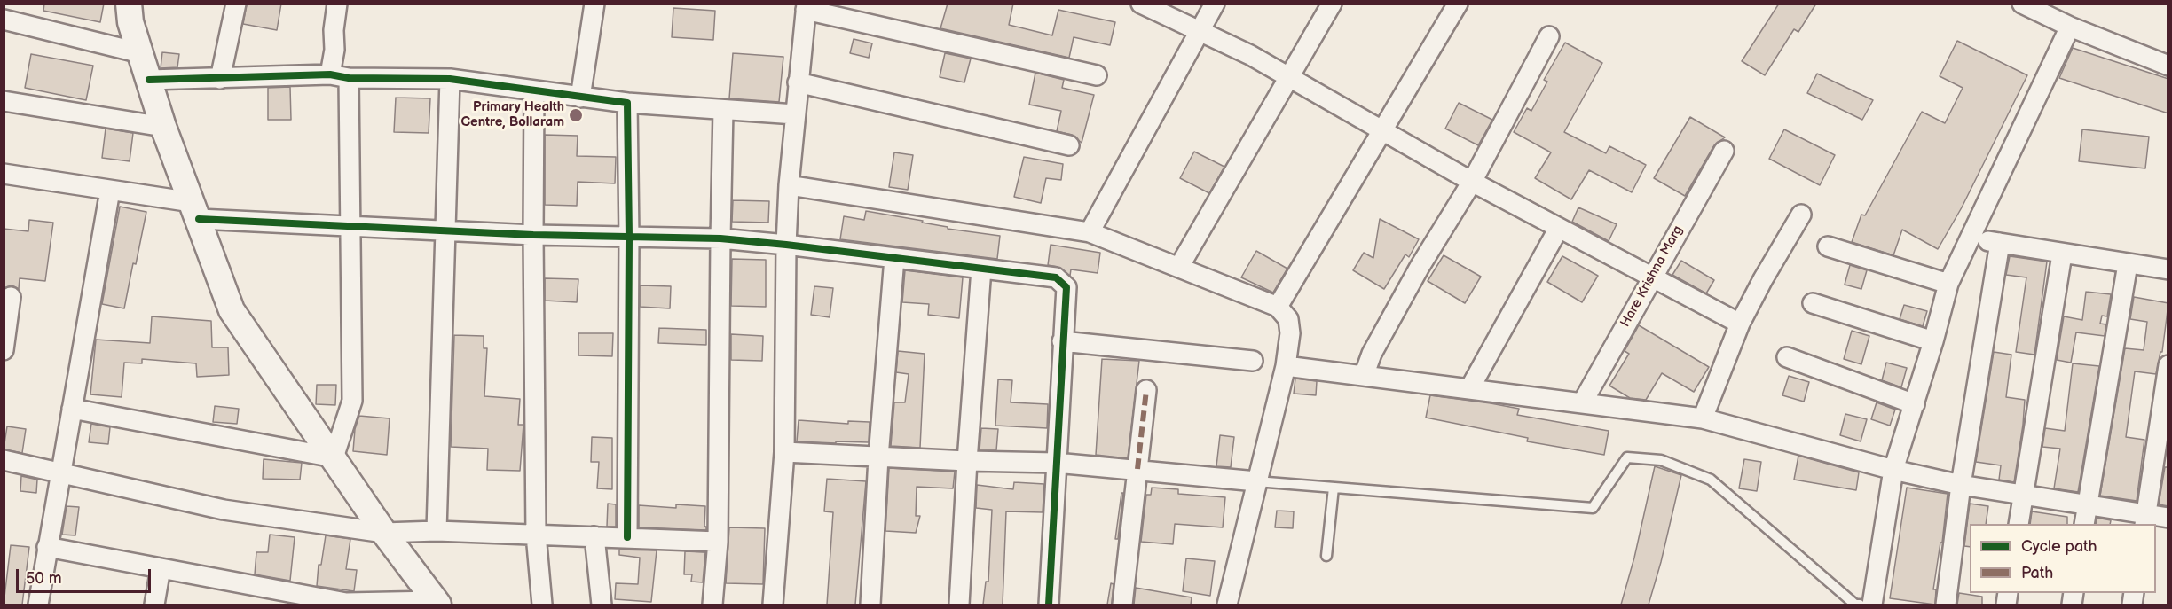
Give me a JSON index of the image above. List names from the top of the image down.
{
  "streets": {
    "street": ["Hare Krishna Marg"]
  },
  "places": ["Primary Health Centre, Bollaram"],
  "legend": ["Cycle path", "Path"],
  "scale_bar": "50 m"
}
